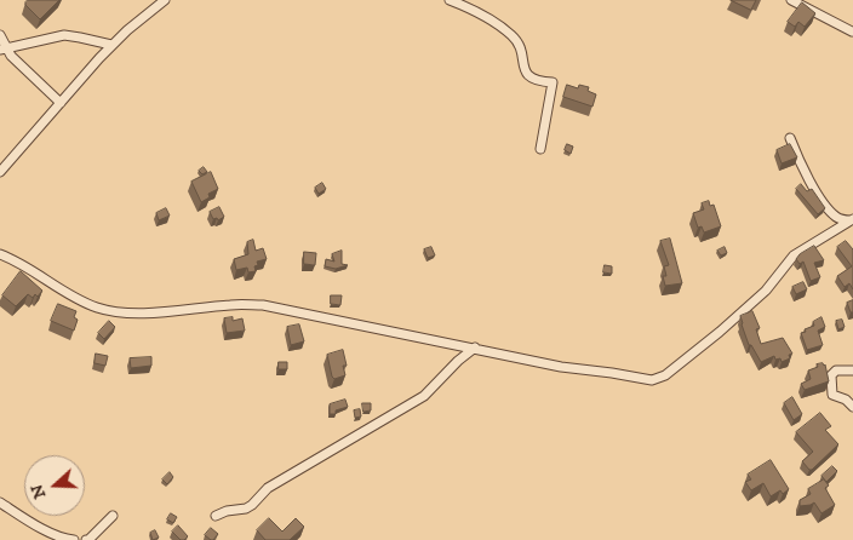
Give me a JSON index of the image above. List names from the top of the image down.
{
  "north": "left"
}
